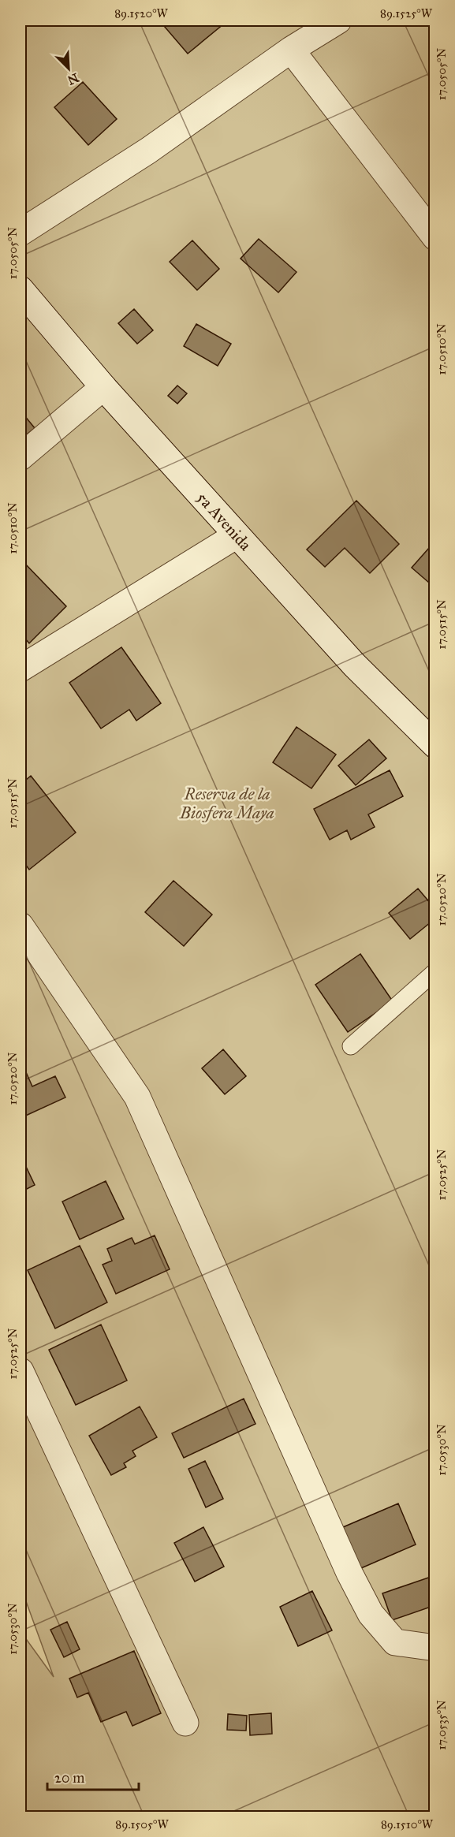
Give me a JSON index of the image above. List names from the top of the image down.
{
  "streets": {
    "street": ["5a Avenida"]
  },
  "parks": ["Reserva de la Biosfera Maya"],
  "scale_bar": "20 m",
  "north": "bottom right",
  "coordinates": [
    "89.1520°W",
    "89.1525°W",
    "17.0505°N",
    "17.0510°N",
    "17.0515°N",
    "17.0520°N",
    "17.0525°N",
    "17.0530°N",
    "17.0535°N",
    "89.1505°W",
    "89.1510°W"
  ]
}
